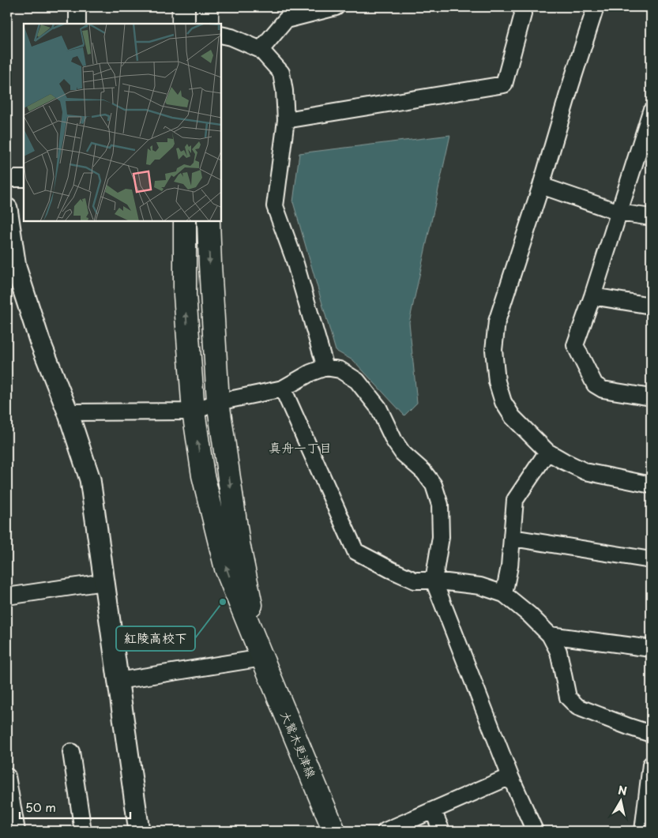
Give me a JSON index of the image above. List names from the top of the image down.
{
  "streets": {
    "main road": ["大鷲木更津線"]
  },
  "districts": ["真舟一丁目"],
  "places": ["紅陵高校下"],
  "scale_bar": "50 m",
  "north": "top"
}
